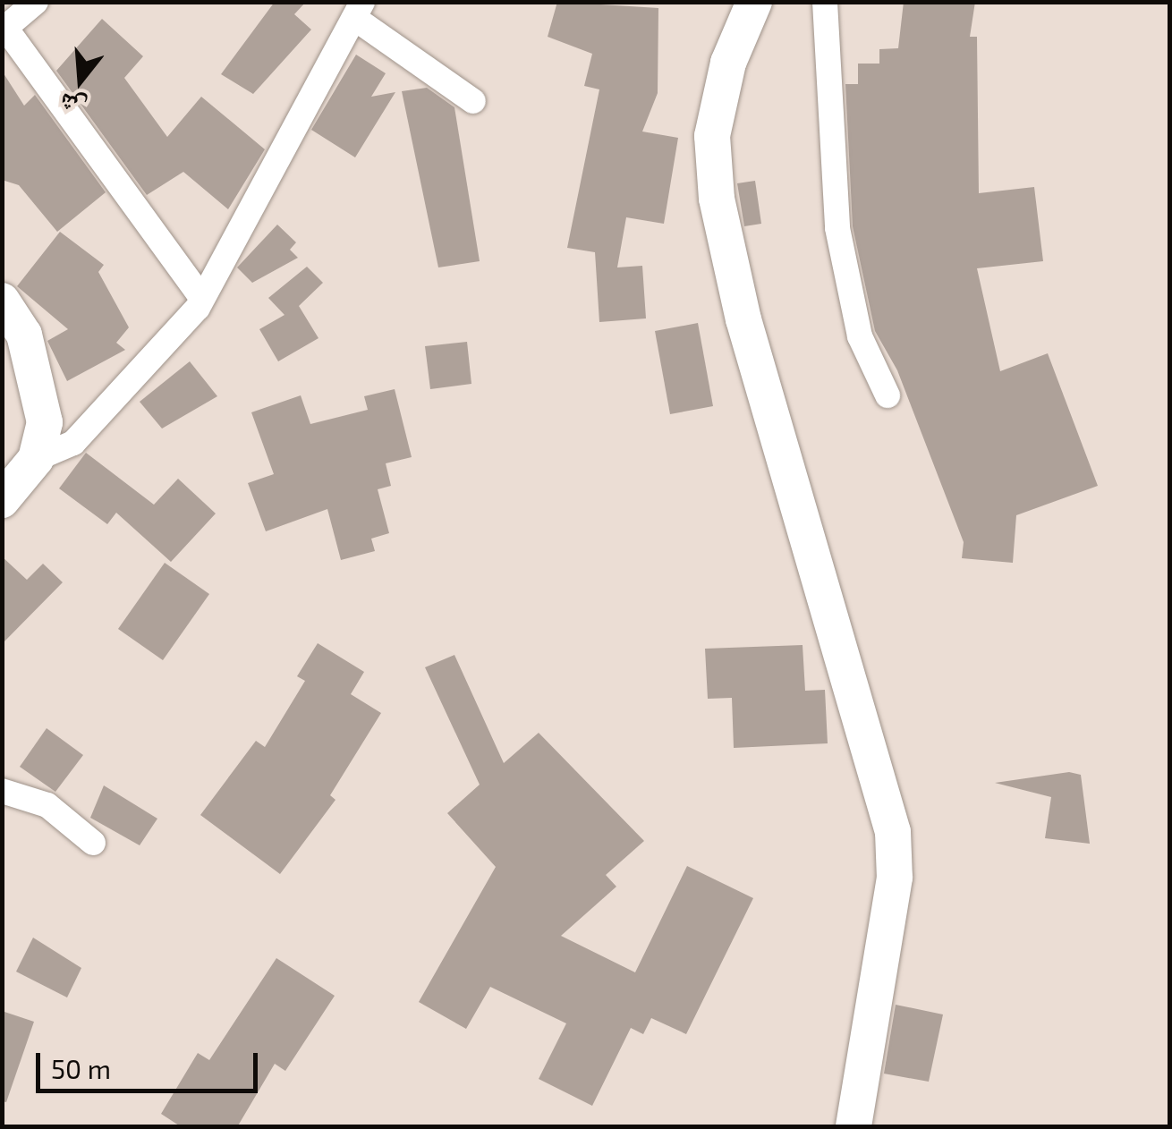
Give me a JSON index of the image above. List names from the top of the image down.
{
  "scale_bar": "50 m",
  "north": "bottom"
}
